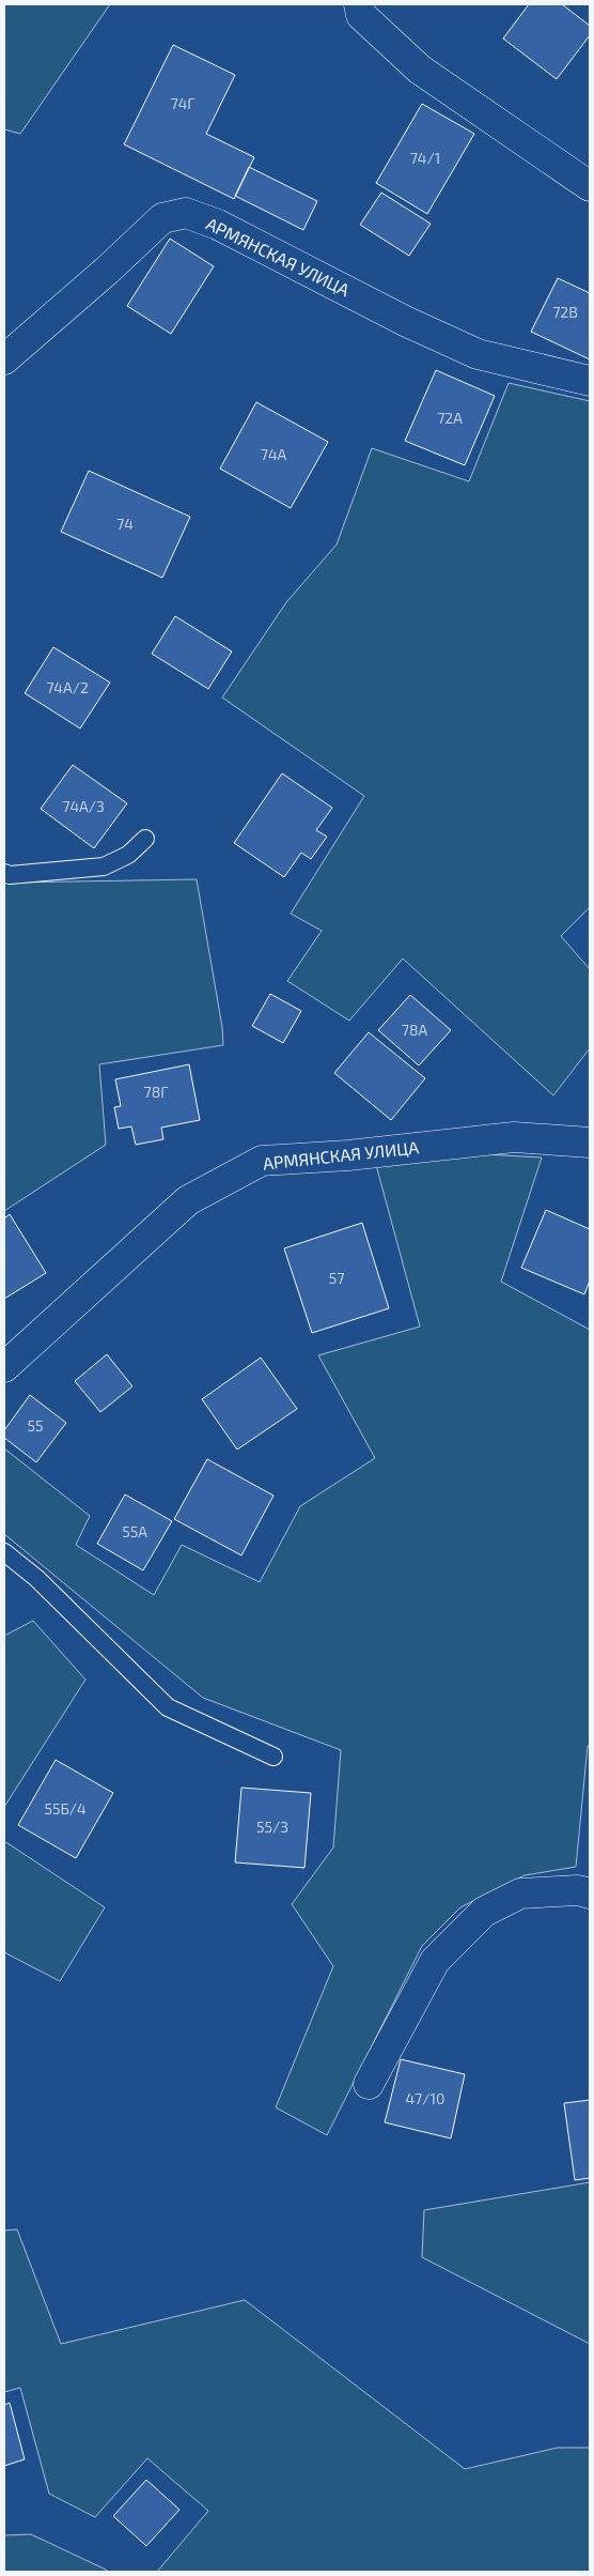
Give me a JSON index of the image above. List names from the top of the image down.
{
  "streets": {
    "street": ["АРМЯНСКАЯ УЛИЦА"]
  },
  "house_numbers": [
    "74Г",
    "74/1",
    "72В",
    "72А",
    "74А",
    "74",
    "74А/2",
    "74А/3",
    "78А",
    "78Г",
    "57",
    "55",
    "55А",
    "55Б/4",
    "55/3",
    "47/10"
  ]
}
